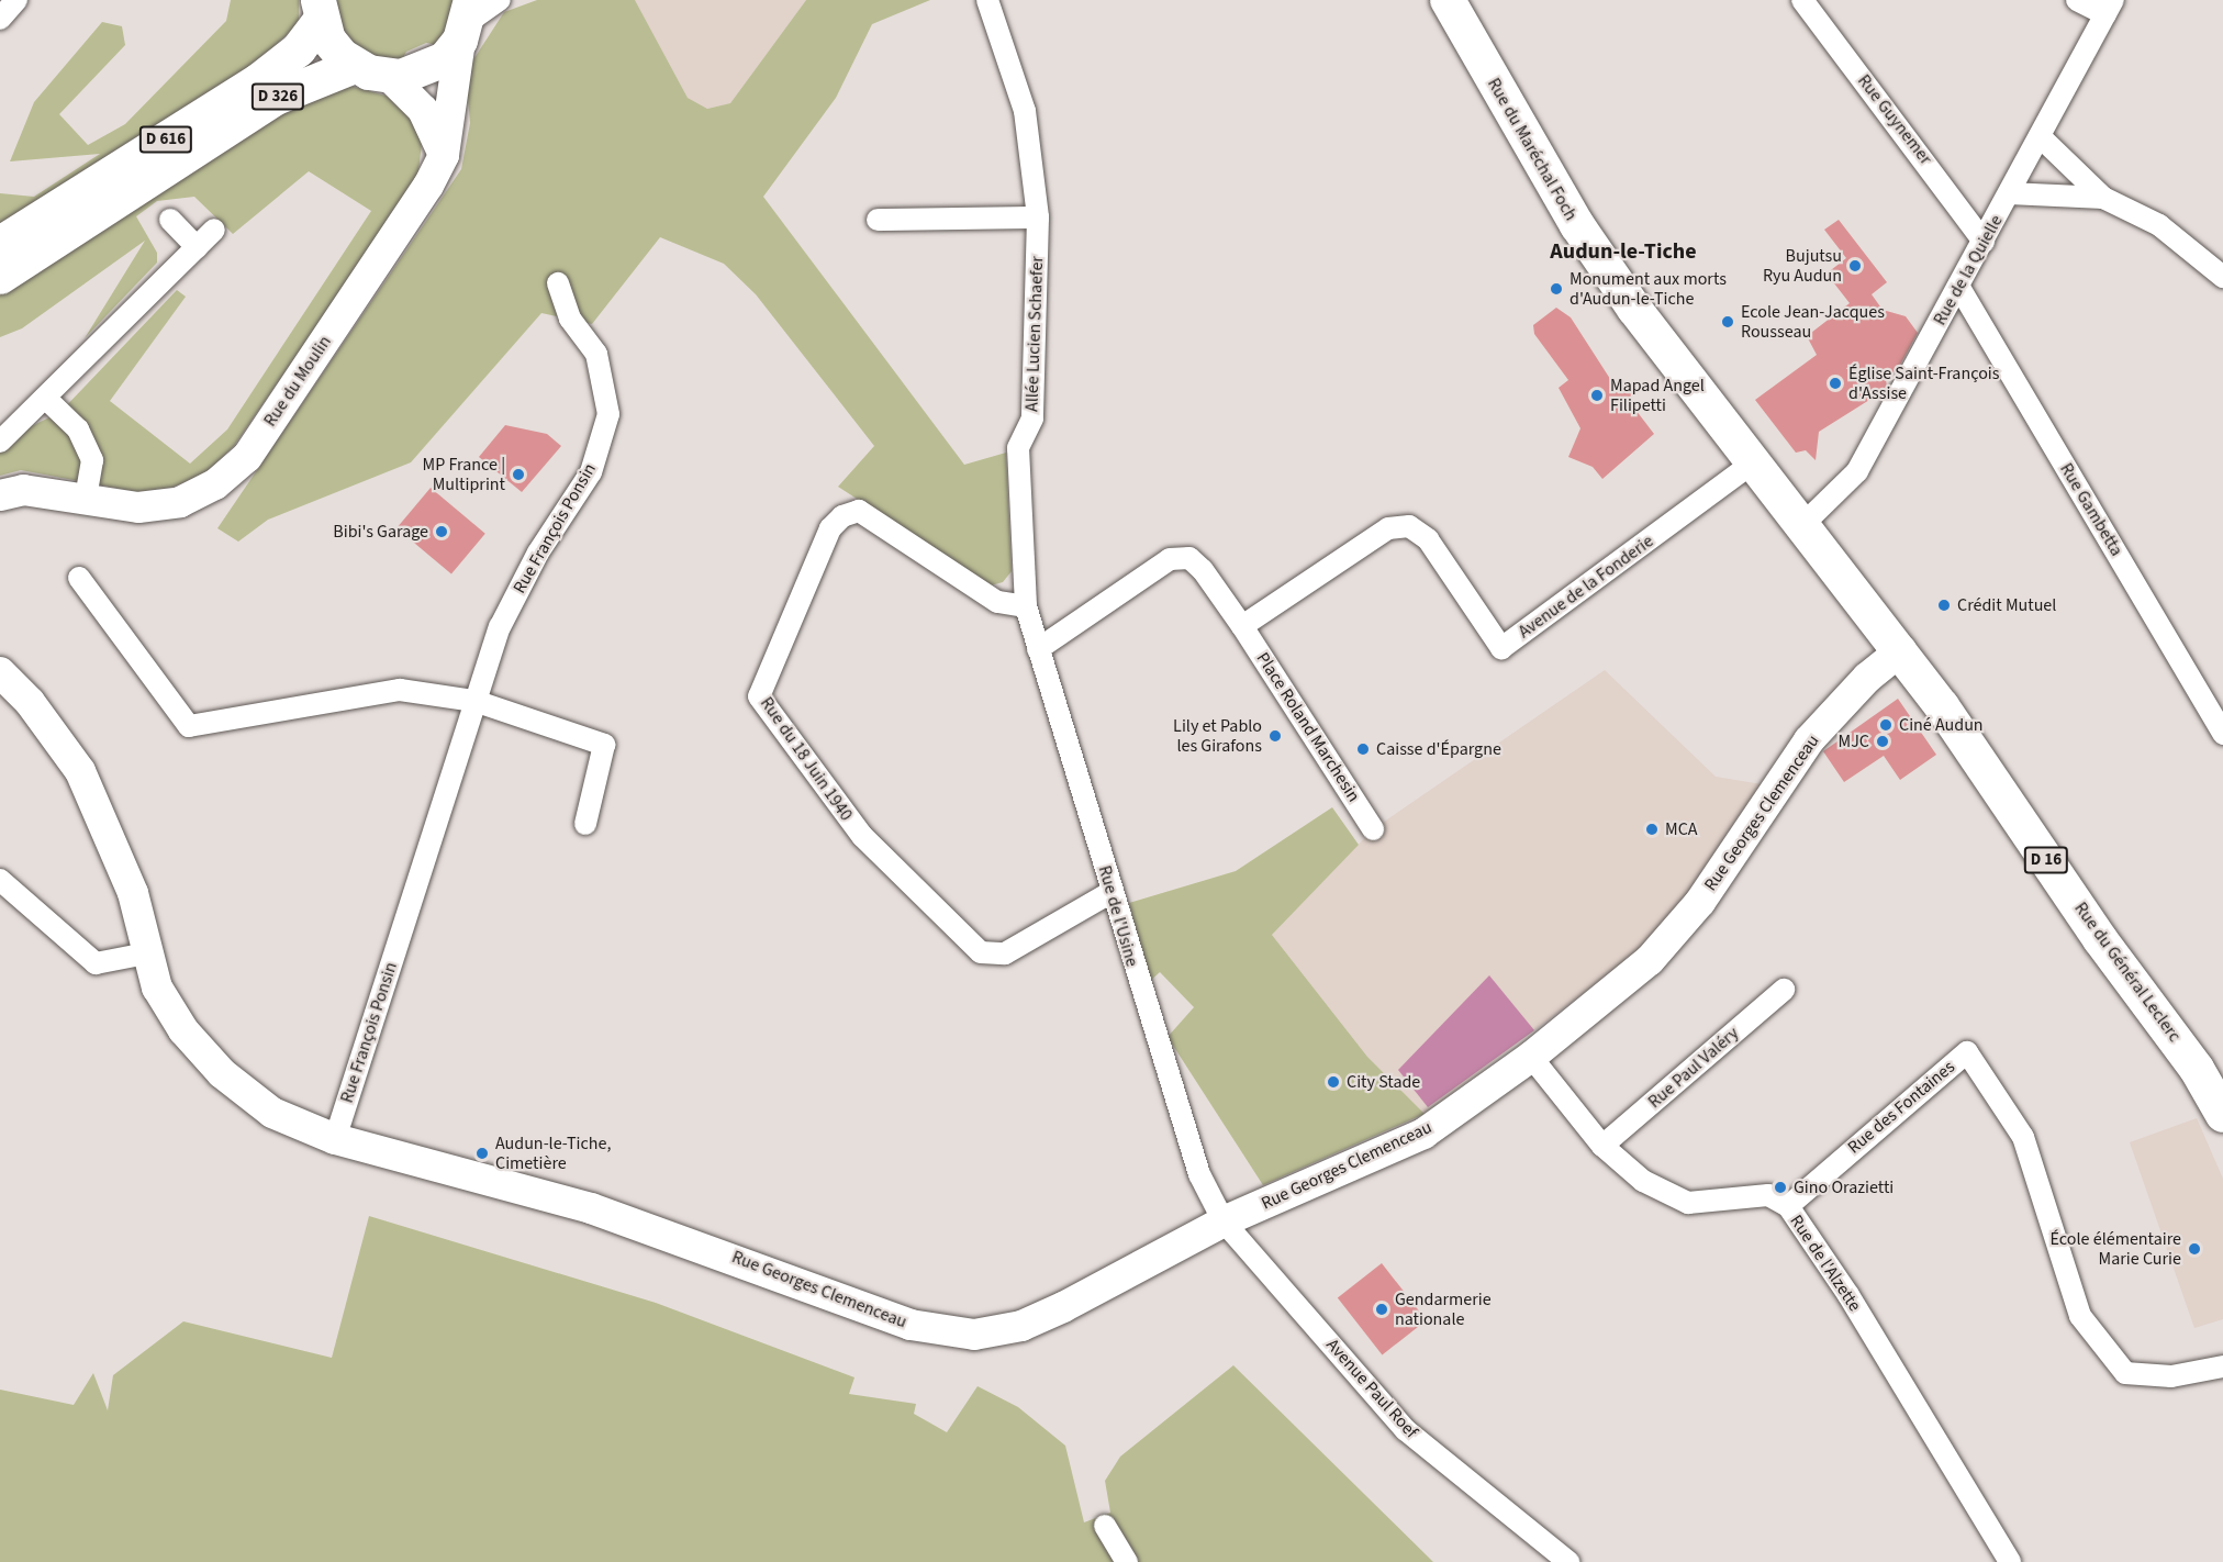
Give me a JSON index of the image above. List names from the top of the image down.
{
  "streets": {
    "main road": [
      "D 326",
      "D 616",
      "Rue du Maréchal Foch",
      "Rue du Moulin",
      "Rue Georges Clemenceau",
      "D 16",
      "Rue du Général Leclerc"
    ],
    "street": [
      "Rue Guynemer",
      "Rue de la Quielle",
      "Allée Lucien Schaefer",
      "Rue Gambetta",
      "Rue François Ponsin",
      "Avenue de la Fonderie",
      "Place Roland Marchesin",
      "Rue du 18 Juin 1940",
      "Rue de l'Usine",
      "Rue Paul Valéry",
      "Rue des Fontaines",
      "Rue de l'Alzette",
      "Avenue Paul Roef"
    ]
  },
  "crossings": [
    ["D 326", "D 616"],
    ["Rue Guynemer", "Rue de la Quielle"],
    ["Rue du Maréchal Foch", "Rue de la Quielle"],
    ["Rue du Maréchal Foch", "Avenue de la Fonderie"],
    ["Rue du Maréchal Foch", "Rue du Général Leclerc"],
    ["Rue de la Quielle", "Rue Gambetta"],
    ["Allée Lucien Schaefer", "Rue du 18 Juin 1940"],
    ["Allée Lucien Schaefer", "Rue de l'Usine"],
    ["Rue François Ponsin", "Rue Georges Clemenceau"],
    ["Avenue de la Fonderie", "Place Roland Marchesin"],
    ["Rue du 18 Juin 1940", "Rue de l'Usine"],
    ["Rue Georges Clemenceau", "Rue de l'Usine"],
    ["Rue Georges Clemenceau", "Rue du Général Leclerc"],
    ["Rue Georges Clemenceau", "Rue de l'Alzette"],
    ["Rue Georges Clemenceau", "Avenue Paul Roef"],
    ["Rue de l'Usine", "Avenue Paul Roef"],
    ["Rue Paul Valéry", "Rue de l'Alzette"],
    ["Rue des Fontaines", "Rue de l'Alzette"]
  ],
  "districts": ["Audun-le-Tiche"],
  "places": [
    "Bujutsu Ryu Audun",
    "Monument aux morts d'Audun-le-Tiche",
    "Ecole Jean-Jacques Rousseau",
    "Église Saint-François d'Assise",
    "Mapad Angel Filipetti",
    "MP France | Multiprint",
    "Bibi's Garage",
    "Crédit Mutuel",
    "Ciné Audun",
    "Lily et Pablo les Girafons",
    "MJC",
    "Caisse d'Épargne",
    "MCA",
    "City Stade",
    "Audun-le-Tiche, Cimetière",
    "Gino Orazietti",
    "École élémentaire Marie Curie",
    "Gendarmerie nationale"
  ]
}
